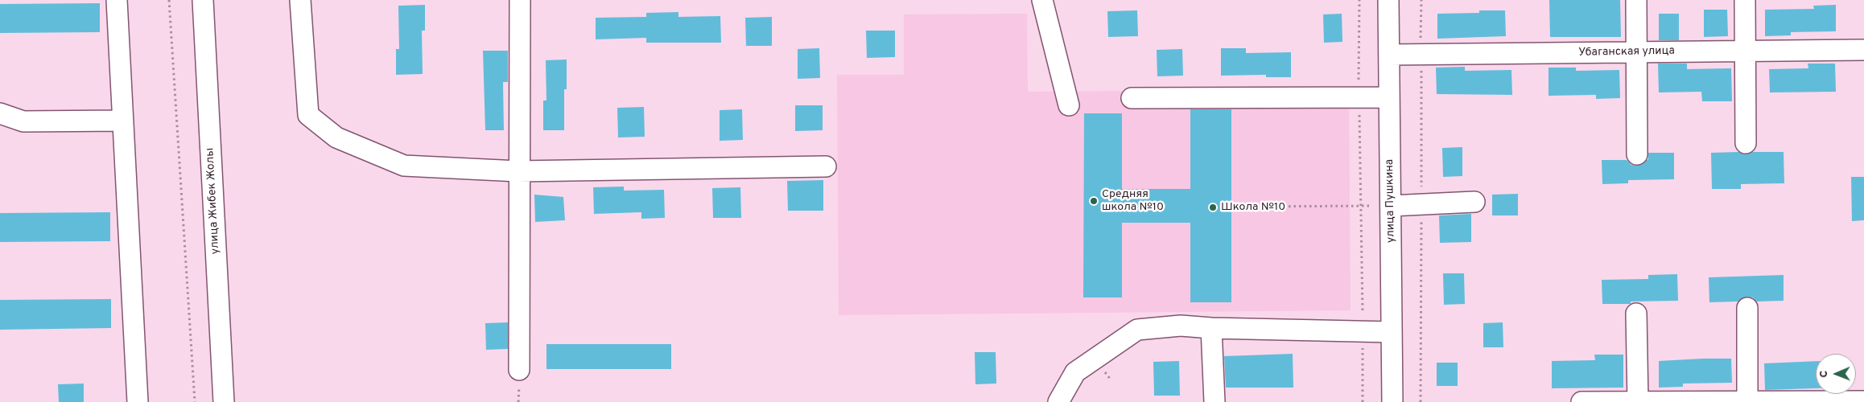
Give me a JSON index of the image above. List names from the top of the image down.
{
  "streets": {
    "street": ["Убаганская улица", "улица Жибек Жолы", "улица Пушкина"]
  },
  "crossings": [
    ["Убаганская улица", "улица Пушкина"]
  ],
  "places": ["Средняя школа №10", "Школа №10"],
  "north": "left"
}
